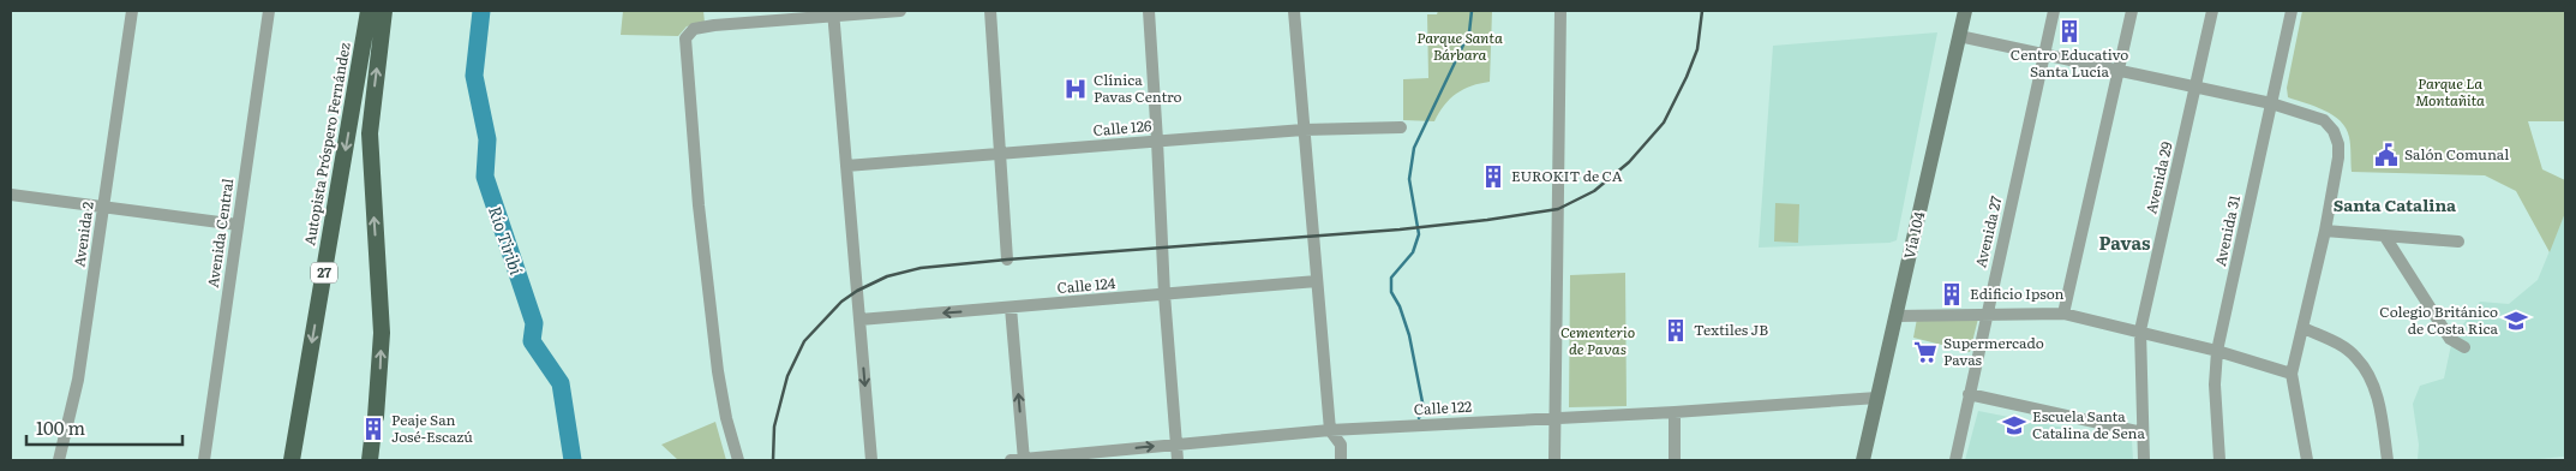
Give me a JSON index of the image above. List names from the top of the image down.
{
  "streets": {
    "highway": ["Autopista Próspero Fernández", "27"],
    "main road": ["Vía 104"],
    "street": [
      "Calle 126",
      "Avenida 29",
      "Avenida 31",
      "Avenida 27",
      "Avenida Central",
      "Avenida 2",
      "Calle 124",
      "Calle 122"
    ]
  },
  "crossings": [
    ["Vía 104", "Calle 122"]
  ],
  "districts": ["Santa Catalina", "Pavas"],
  "water": ["Río Tiribí"],
  "parks": ["Parque Santa Bárbara", "Parque La Montañita", "Cementerio de Pavas"],
  "places": {
    "building": [
      "Centro Educativo Santa Lucía",
      "EUROKIT de CA",
      "Edificio Ipson",
      "Textiles JB",
      "Peaje San José-Escazú"
    ],
    "hospital": ["Clínica Pavas Centro"],
    "public building": ["Salón Comunal"],
    "school or university": ["Colegio Británico de Costa Rica", "Escuela Santa Catalina de Sena"],
    "supermarket": ["Supermercado Pavas"]
  },
  "scale_bar": "100 m"
}
